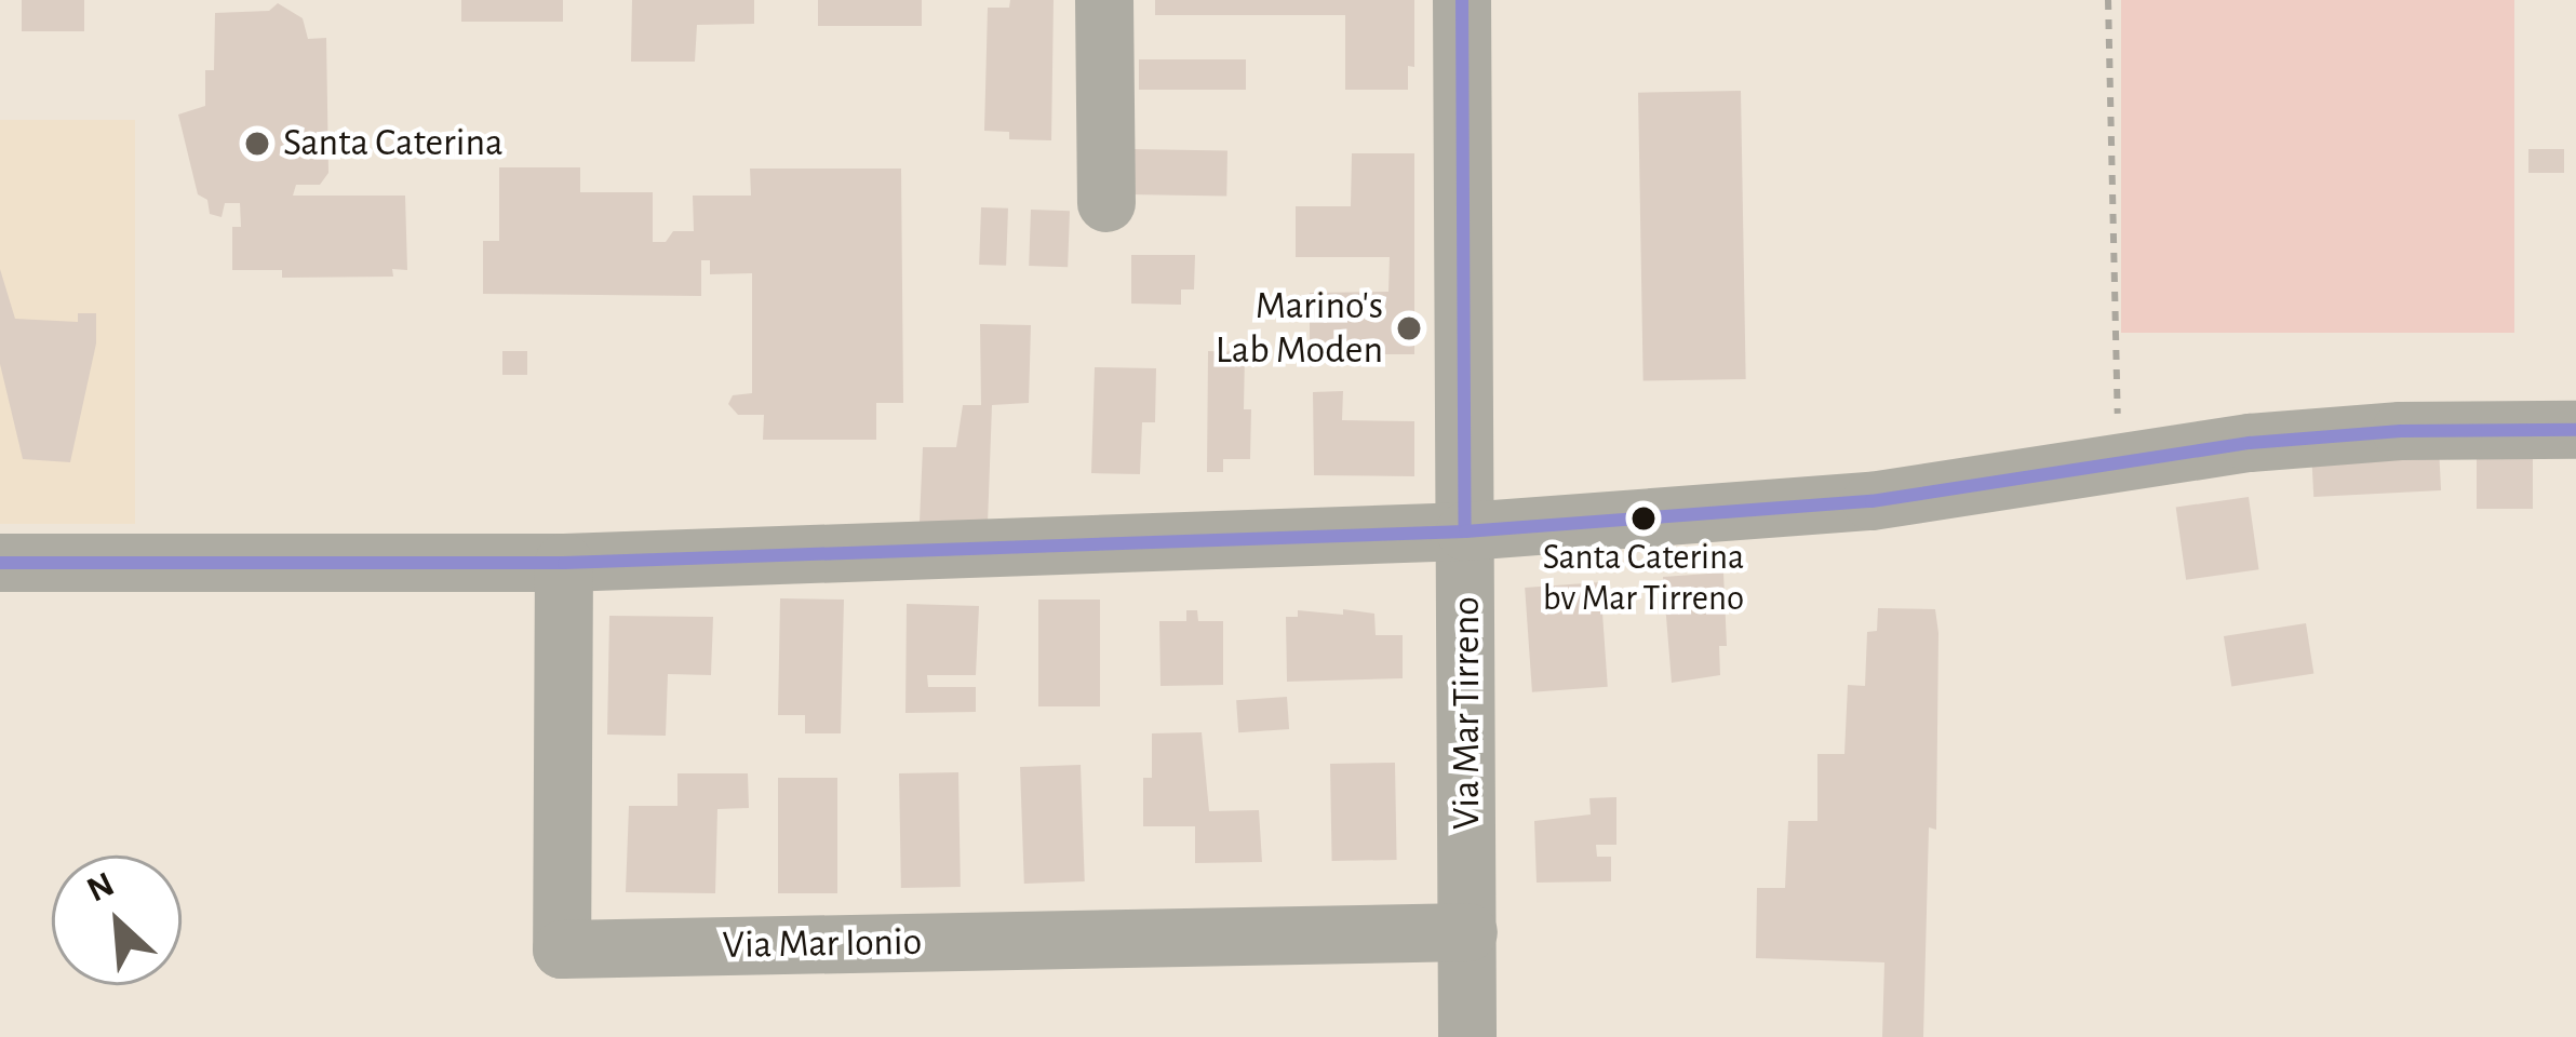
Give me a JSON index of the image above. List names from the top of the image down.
{
  "streets": {
    "street": ["Via Mar Tirreno", "Via Mar Ionio"]
  },
  "crossings": [
    ["Via Mar Tirreno", "Via Mar Ionio"]
  ],
  "places": ["Santa Caterina", "Marino's Lab Moden", "Santa Caterina bv Mar Tirreno"],
  "north": "top left"
}
